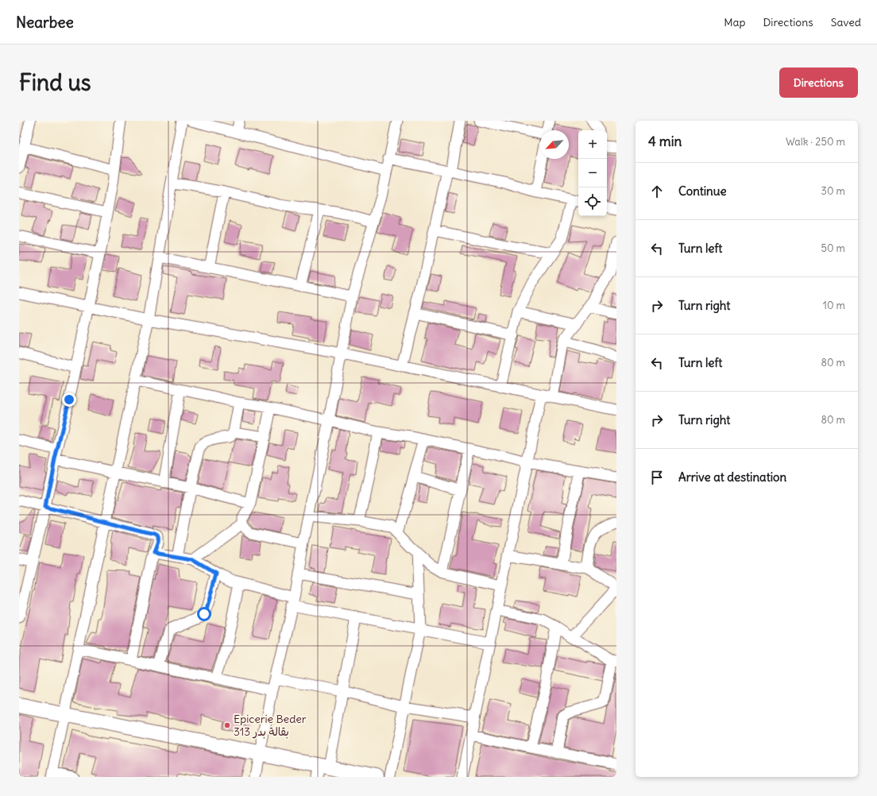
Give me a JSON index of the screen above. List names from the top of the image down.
{
  "places": ["Epicerie Beder 313 بقالة بدر"],
  "north": "bottom left",
  "page": {
    "header": "Nearbee",
    "nav": ["Map", "Directions", "Saved"],
    "buttons": "Directions",
    "title": "Find us",
    "heading": ["4 min", "Walk · 250 m"],
    "map_buttons": ["+", "−"],
    "list": [
      ["Continue", "30 m"],
      ["Turn left", "50 m"],
      ["Turn right", "10 m"],
      ["Turn left", "80 m"],
      ["Turn right", "80 m"],
      "Arrive at destination"
    ]
  }
}
